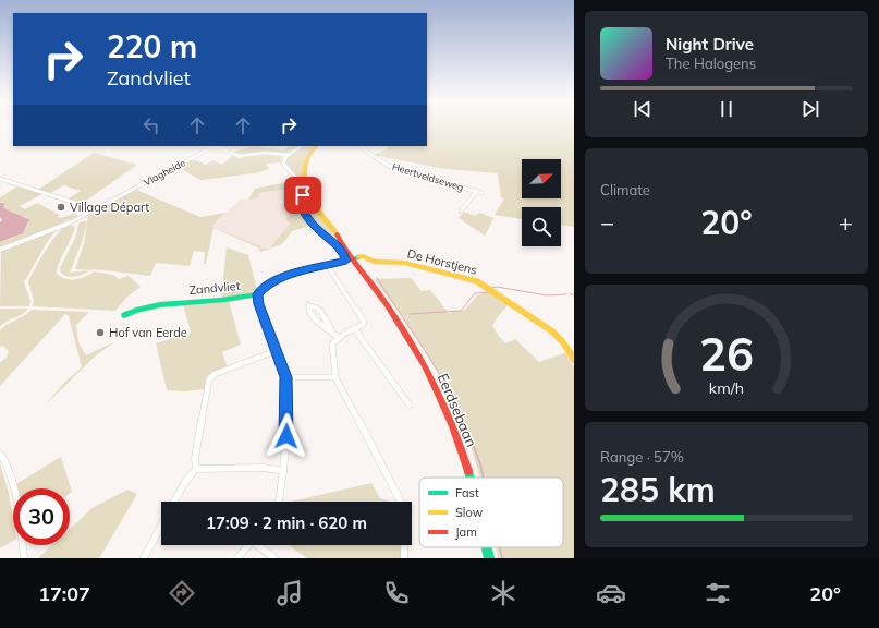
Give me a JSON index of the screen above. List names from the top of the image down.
{
  "streets": {
    "main road": ["De Horstjens", "Zandvliet", "Eerdsebaan"],
    "street": ["Vlagheide", "Heertveldseweg"]
  },
  "crossings": [
    ["De Horstjens", "Zandvliet"],
    ["De Horstjens", "Eerdsebaan"],
    ["Zandvliet", "Eerdsebaan"]
  ],
  "places": ["Village Départ", "Hof van Eerde"],
  "legend": ["Fast", "Slow", "Jam"],
  "north": "top right",
  "page": {
    "turn": ["220 m", "Zandvliet"],
    "song": ["Night Drive", "The Halogens"],
    "tile": [
      "Climate",
      ["Range · 57%", "285 km"]
    ],
    "heat": ["−", "20°", "+"],
    "limit": "30",
    "trip": "17:09 · 2 min · 620 m",
    "tabs": ["17:07", "20°"],
    "gauge": ["26", "km/h"]
  }
}
